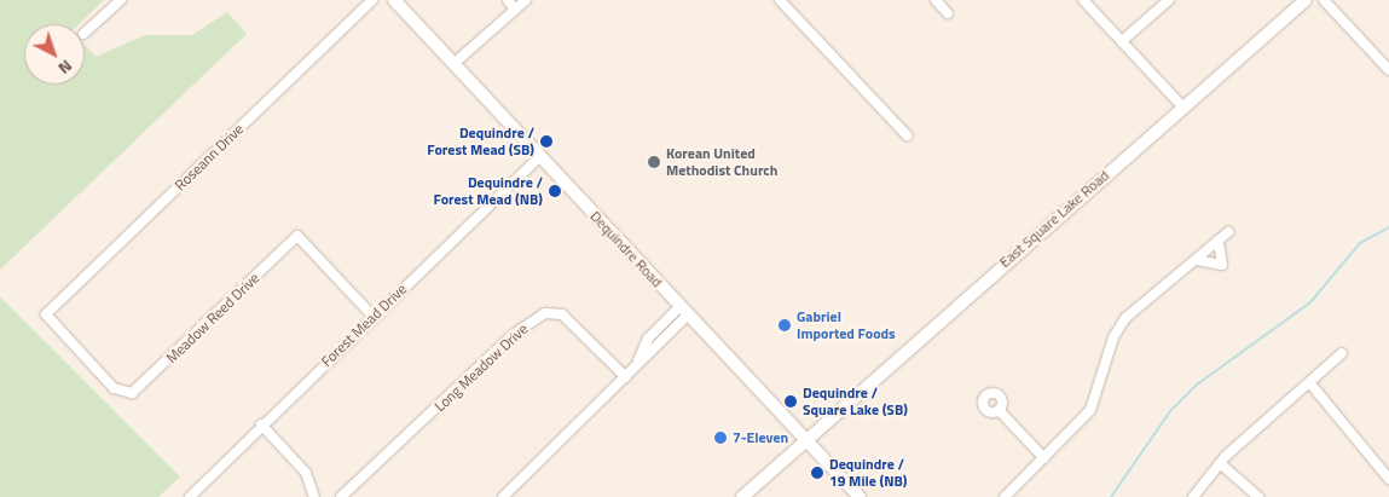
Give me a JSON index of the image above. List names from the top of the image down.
{
  "streets": {
    "main road": ["East Square Lake Road", "Dequindre Road"],
    "street": [
      "Roseann Drive",
      "Meadow Reed Drive",
      "Forest Mead Drive",
      "Long Meadow Drive"
    ]
  },
  "crossings": [
    ["Roseann Drive", "Meadow Reed Drive"],
    ["East Square Lake Road", "Dequindre Road"],
    ["Dequindre Road", "Forest Mead Drive"],
    ["Meadow Reed Drive", "Forest Mead Drive"]
  ],
  "places": [
    "Dequindre / Forest Mead (SB)",
    "Korean United Methodist Church",
    "Dequindre / Forest Mead (NB)",
    "Gabriel Imported Foods",
    "Dequindre / Square Lake (SB)",
    "7-Eleven",
    "Dequindre / 19 Mile (NB)"
  ],
  "north": "bottom right"
}
